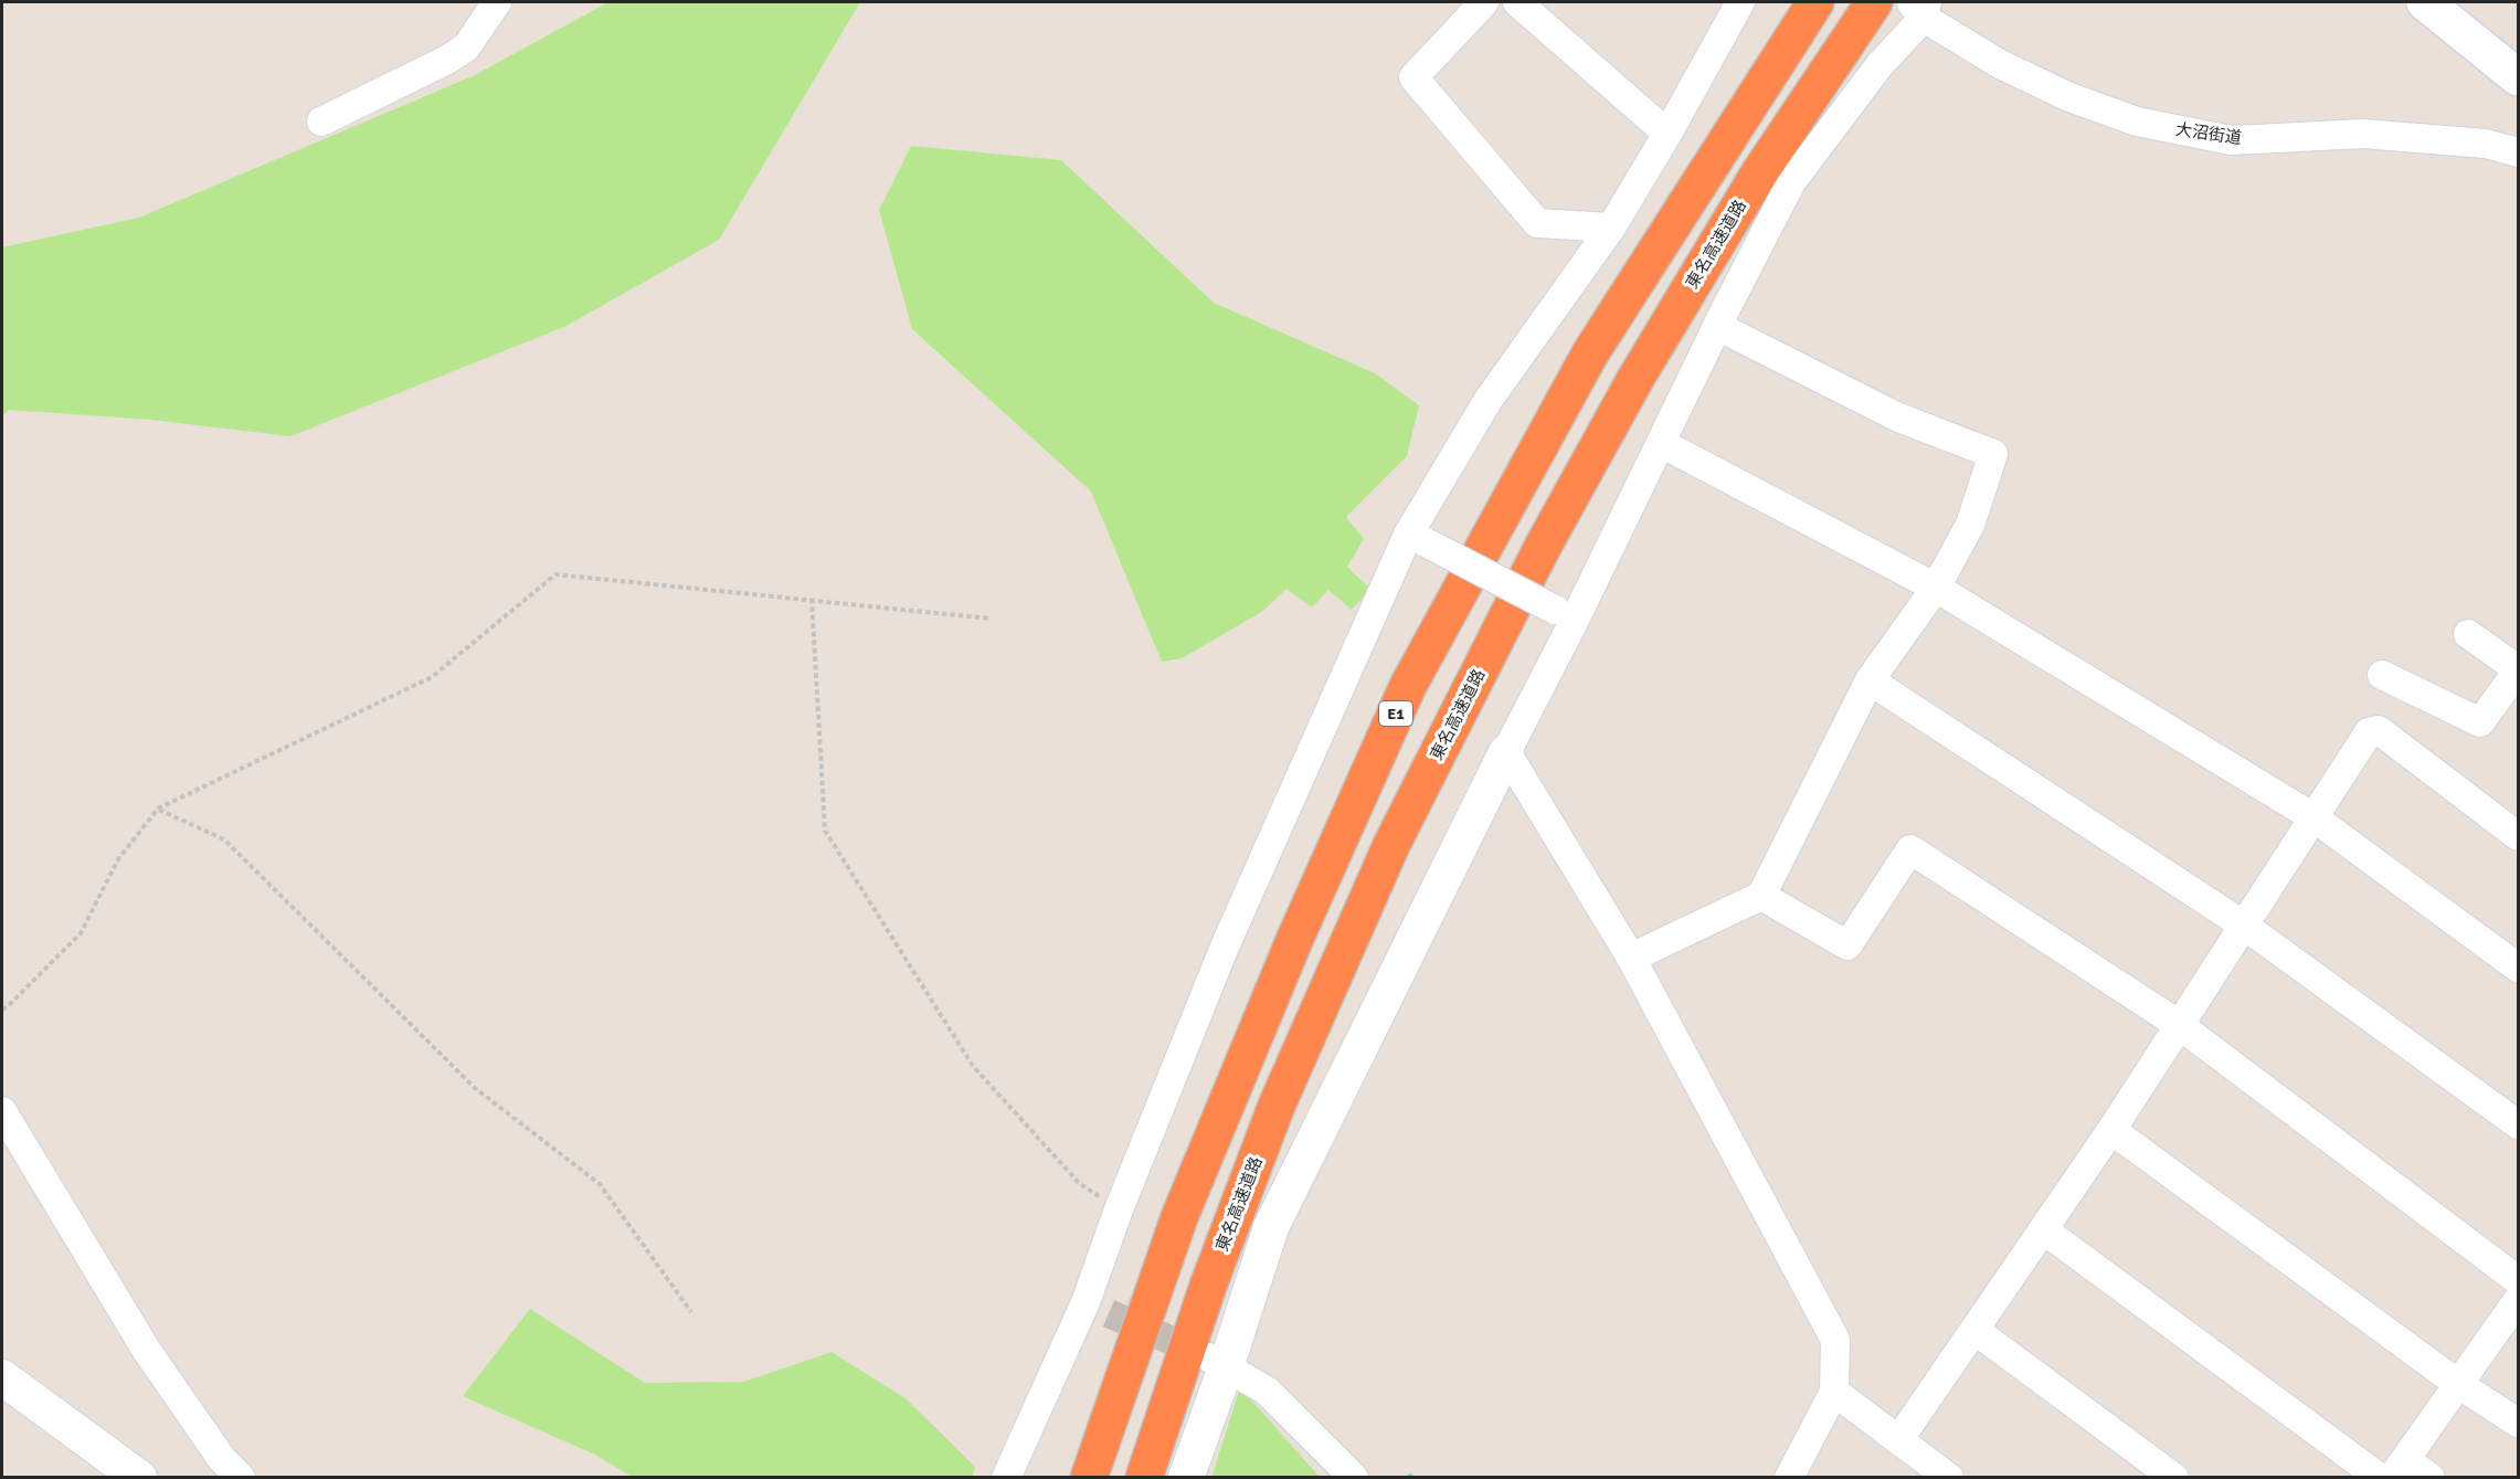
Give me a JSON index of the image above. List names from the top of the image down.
{
  "streets": {
    "highway": ["東名高速道路", "E1"],
    "street": ["大沼街道"]
  }
}
